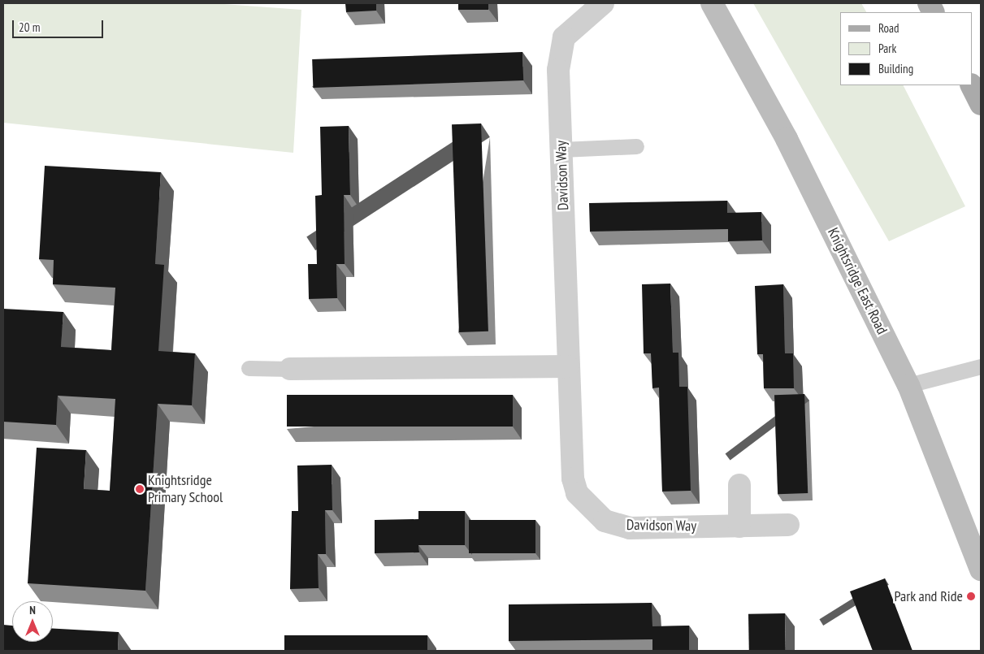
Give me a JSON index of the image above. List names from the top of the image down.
{
  "streets": {
    "street": ["Davidson Way", "Knightsridge East Road"]
  },
  "places": ["Knightsridge Primary School", "Park and Ride"],
  "legend": ["Road", "Park", "Building"],
  "scale_bar": "20 m",
  "north": "top"
}
